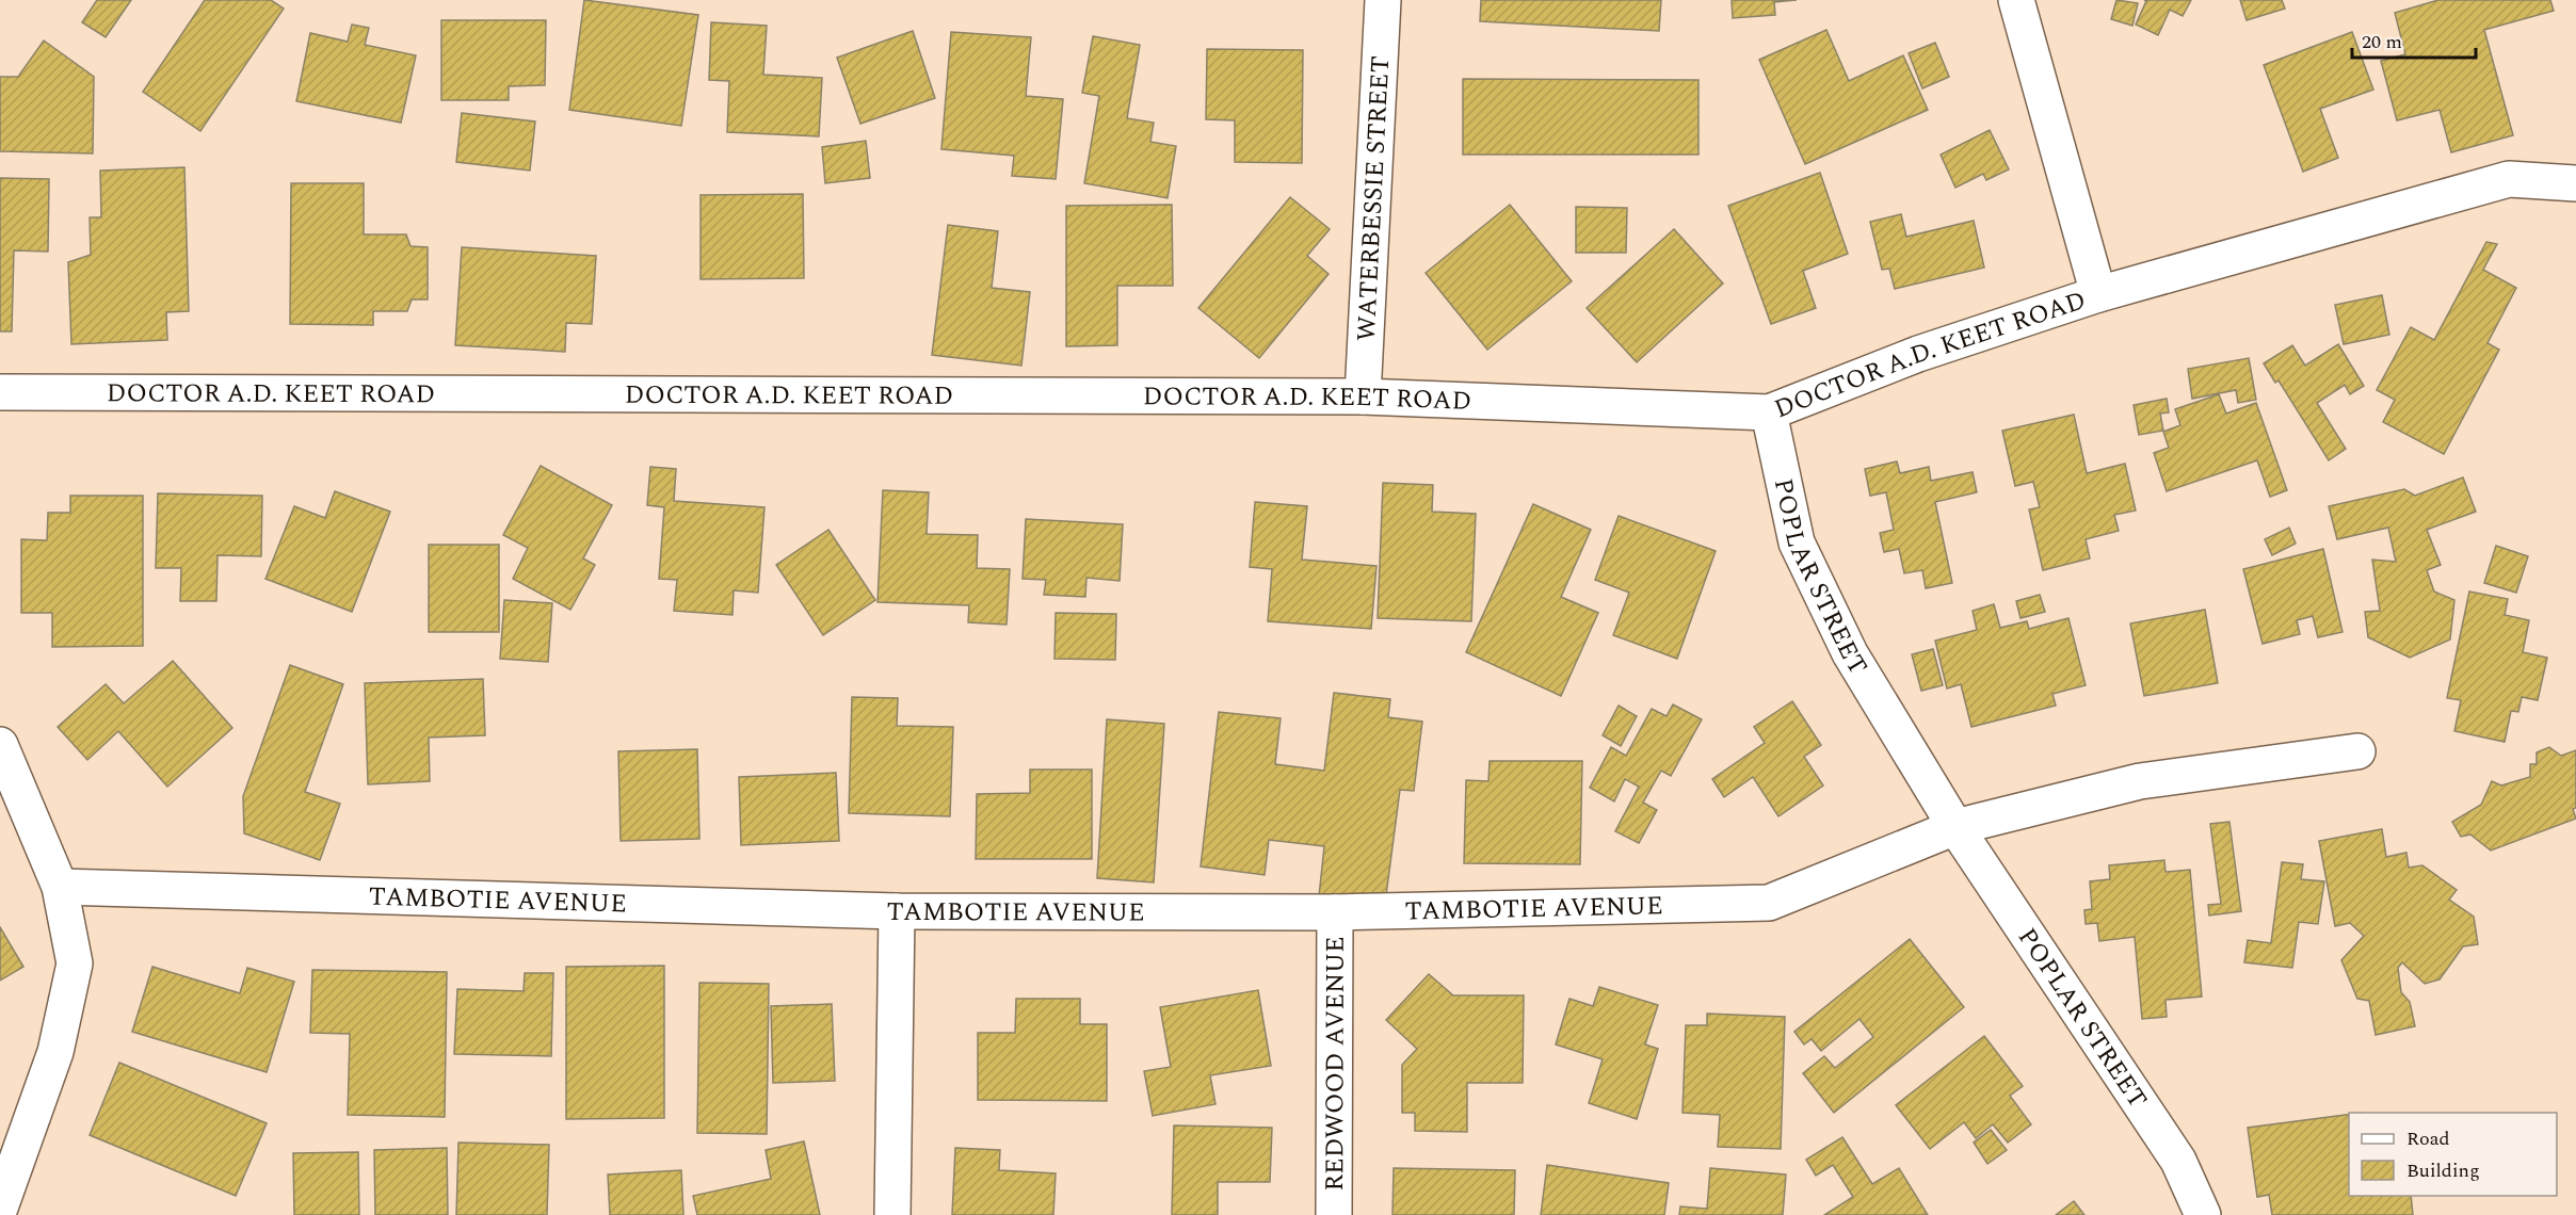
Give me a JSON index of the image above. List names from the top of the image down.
{
  "streets": {
    "street": [
      "WATERBESSIE STREET",
      "DOCTOR A.D. KEET ROAD",
      "POPLAR STREET",
      "TAMBOTIE AVENUE",
      "REDWOOD AVENUE"
    ]
  },
  "crossings": [
    ["WATERBESSIE STREET", "DOCTOR A.D. KEET ROAD"],
    ["DOCTOR A.D. KEET ROAD", "POPLAR STREET"],
    ["POPLAR STREET", "TAMBOTIE AVENUE"],
    ["TAMBOTIE AVENUE", "REDWOOD AVENUE"]
  ],
  "legend": ["Road", "Building"],
  "scale_bar": "20 m"
}
